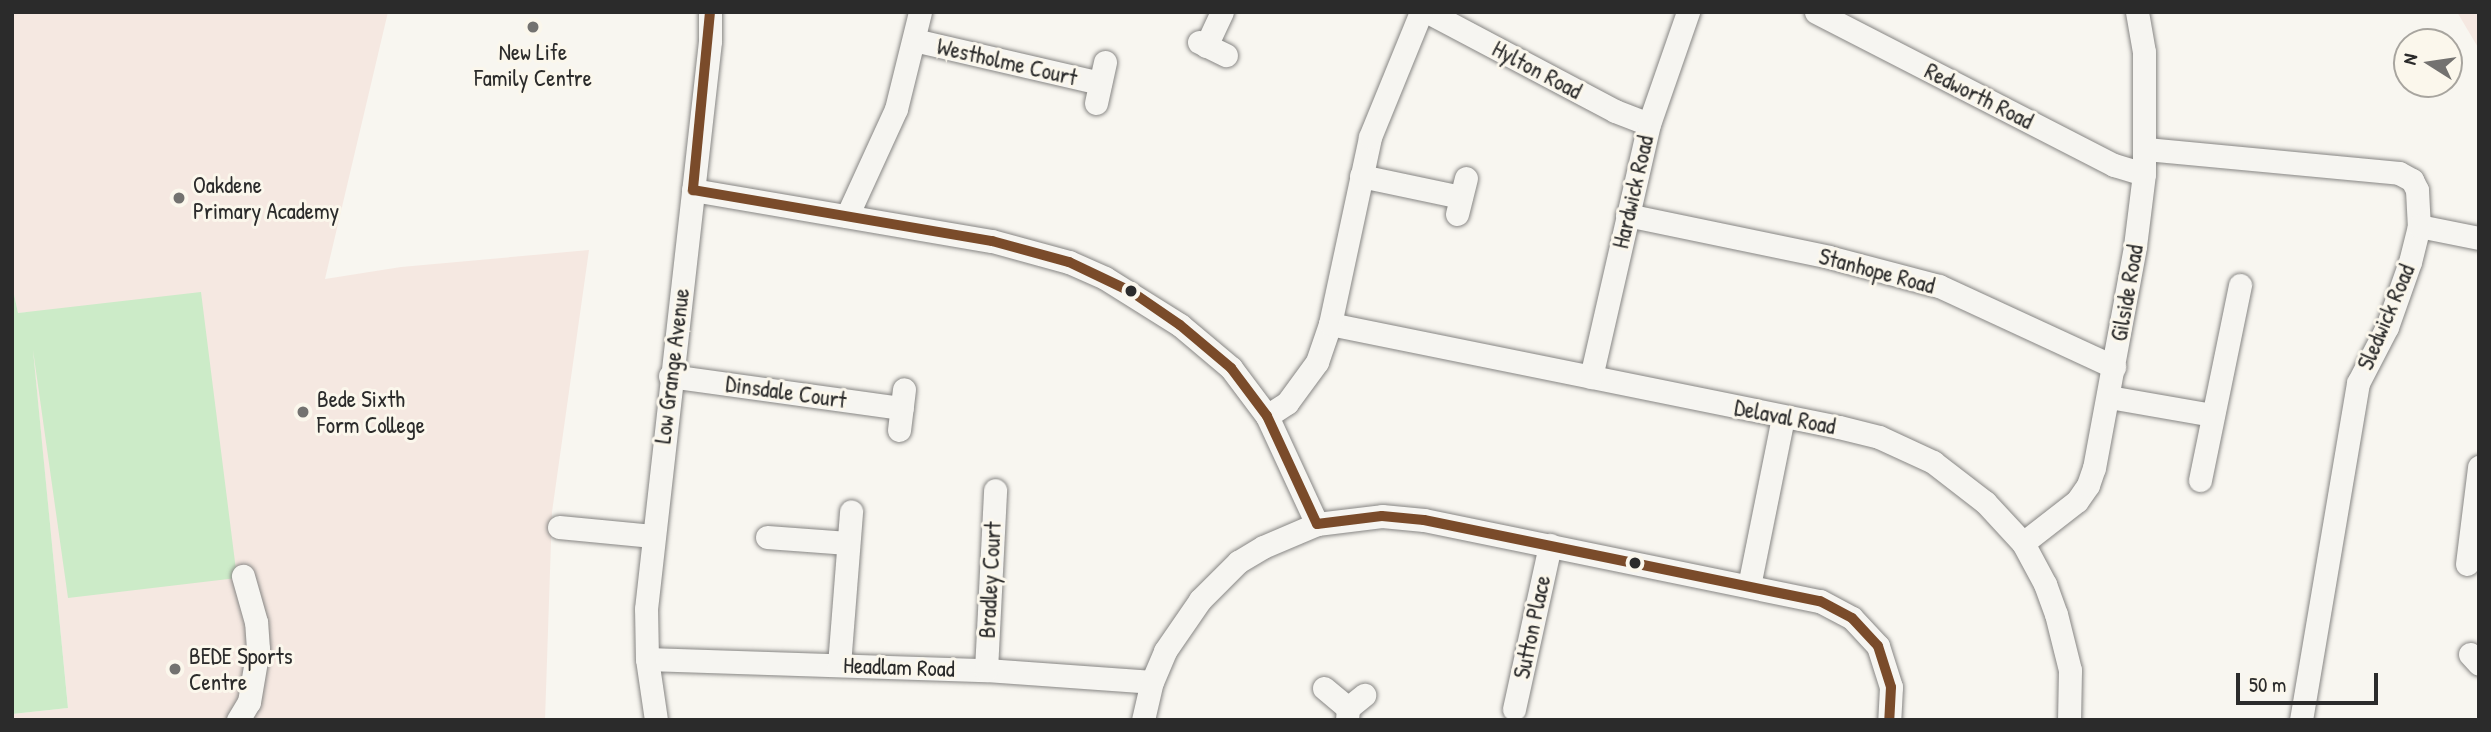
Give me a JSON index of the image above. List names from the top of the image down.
{
  "streets": {
    "street": [
      "Westholme Court",
      "Hylton Road",
      "Redworth Road",
      "Hardwick Road",
      "Stanhope Road",
      "Gilside Road",
      "Sledwick Road",
      "Low Grange Avenue",
      "Dinsdale Court",
      "Delaval Road",
      "Bradley Court",
      "Sutton Place",
      "Headlam Road"
    ]
  },
  "crossings": [
    ["Hylton Road", "Hardwick Road"],
    ["Redworth Road", "Gilside Road"],
    ["Hardwick Road", "Stanhope Road"],
    ["Hardwick Road", "Delaval Road"],
    ["Stanhope Road", "Gilside Road"],
    ["Gilside Road", "Sledwick Road"],
    ["Gilside Road", "Delaval Road"],
    ["Low Grange Avenue", "Dinsdale Court"],
    ["Low Grange Avenue", "Headlam Road"],
    ["Bradley Court", "Headlam Road"]
  ],
  "places": [
    "New Life Family Centre",
    "Oakdene Primary Academy",
    "Bede Sixth Form College",
    "BEDE Sports Centre"
  ],
  "scale_bar": "50 m",
  "north": "left"
}
